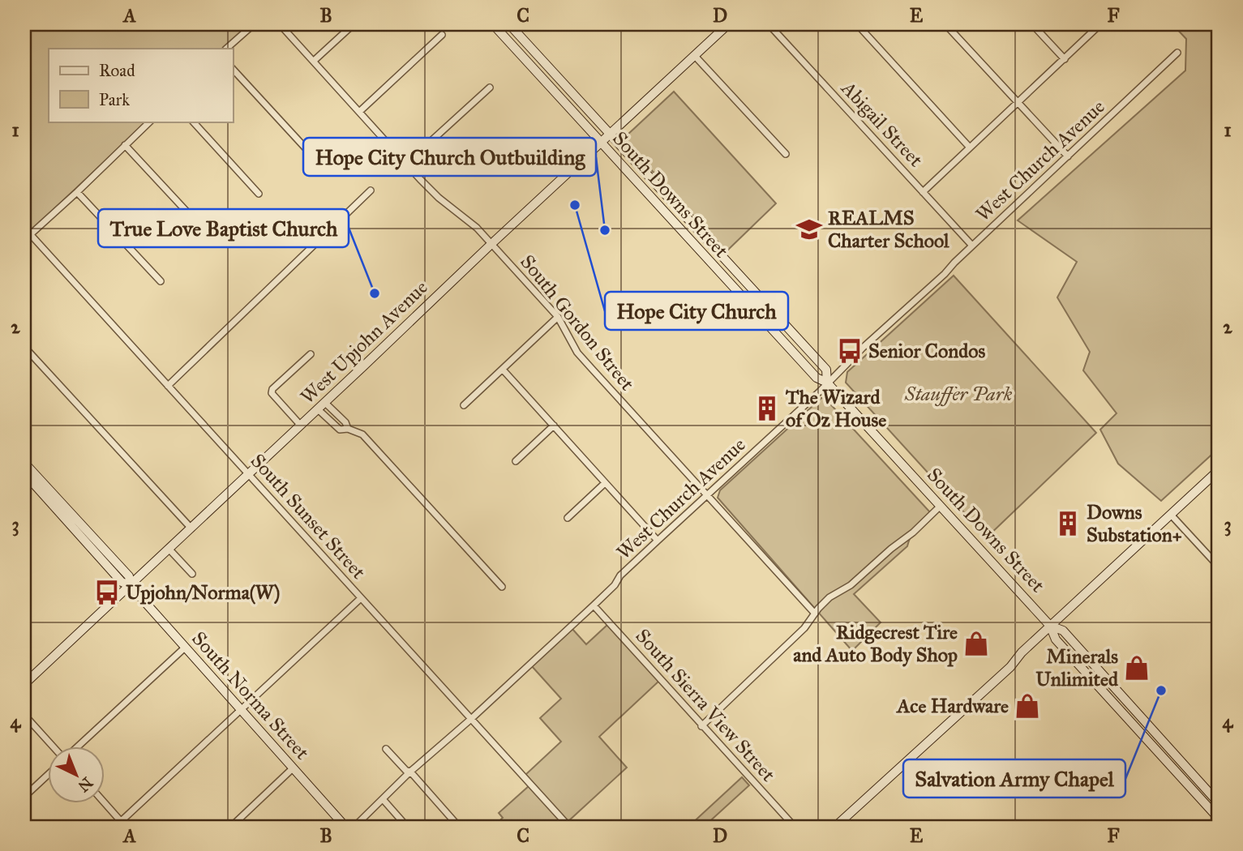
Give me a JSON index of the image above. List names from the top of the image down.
{
  "streets": {
    "main road": ["South Downs Street", "West Upjohn Avenue", "South Norma Street"],
    "street": [
      "Abigail Street",
      "West Church Avenue",
      "South Gordon Street",
      "South Sunset Street",
      "South Sierra View Street"
    ]
  },
  "crossings": [
    ["Abigail Street", "West Church Avenue"],
    ["West Church Avenue", "South Downs Street"],
    ["West Church Avenue", "South Gordon Street"],
    ["West Church Avenue", "South Sunset Street"],
    ["West Church Avenue", "South Sierra View Street"],
    ["South Downs Street", "West Upjohn Avenue"],
    ["South Gordon Street", "West Upjohn Avenue"],
    ["West Upjohn Avenue", "South Sunset Street"],
    ["West Upjohn Avenue", "South Norma Street"]
  ],
  "parks": ["Stauffer Park"],
  "places": {
    "other": [
      "Hope City Church",
      "Hope City Church Outbuilding",
      "True Love Baptist Church",
      "Salvation Army Chapel"
    ],
    "school or university": ["REALMS Charter School"],
    "bus stop": ["Senior Condos", "Upjohn/Norma(W)"],
    "building": ["The Wizard of Oz House", "Downs Substation+"],
    "shop": ["Ridgecrest Tire and Auto Body Shop", "Minerals Unlimited", "Ace Hardware"]
  },
  "legend": ["Road", "Park"],
  "north": "bottom right",
  "grid": {
    "columns": [
      "A",
      "B",
      "C",
      "D",
      "E",
      "F"
    ],
    "rows": [
      "1",
      "2",
      "3",
      "4"
    ]
  }
}
